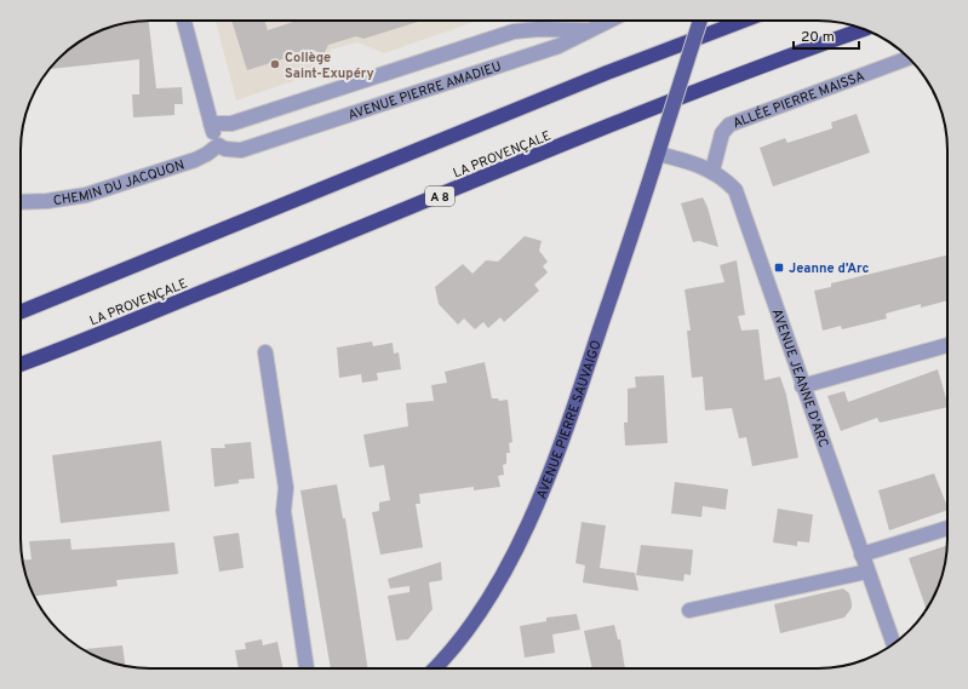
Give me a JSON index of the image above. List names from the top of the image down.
{
  "streets": {
    "highway": ["LA PROVENÇALE", "A 8"],
    "main road": ["AVENUE PIERRE SAUVAIGO"],
    "street": [
      "AVENUE PIERRE AMADIEU",
      "ALLÉE PIERRE MAISSA",
      "CHEMIN DU JACQUON",
      "AVENUE JEANNE D'ARC"
    ]
  },
  "crossings": [
    ["AVENUE PIERRE AMADIEU", "CHEMIN DU JACQUON"],
    ["ALLÉE PIERRE MAISSA", "AVENUE JEANNE D'ARC"],
    ["AVENUE JEANNE D'ARC", "AVENUE PIERRE SAUVAIGO"]
  ],
  "places": {
    "other": ["Collège Saint-Exupéry"],
    "transit": ["Jeanne d’Arc"]
  },
  "scale_bar": "20 m"
}
